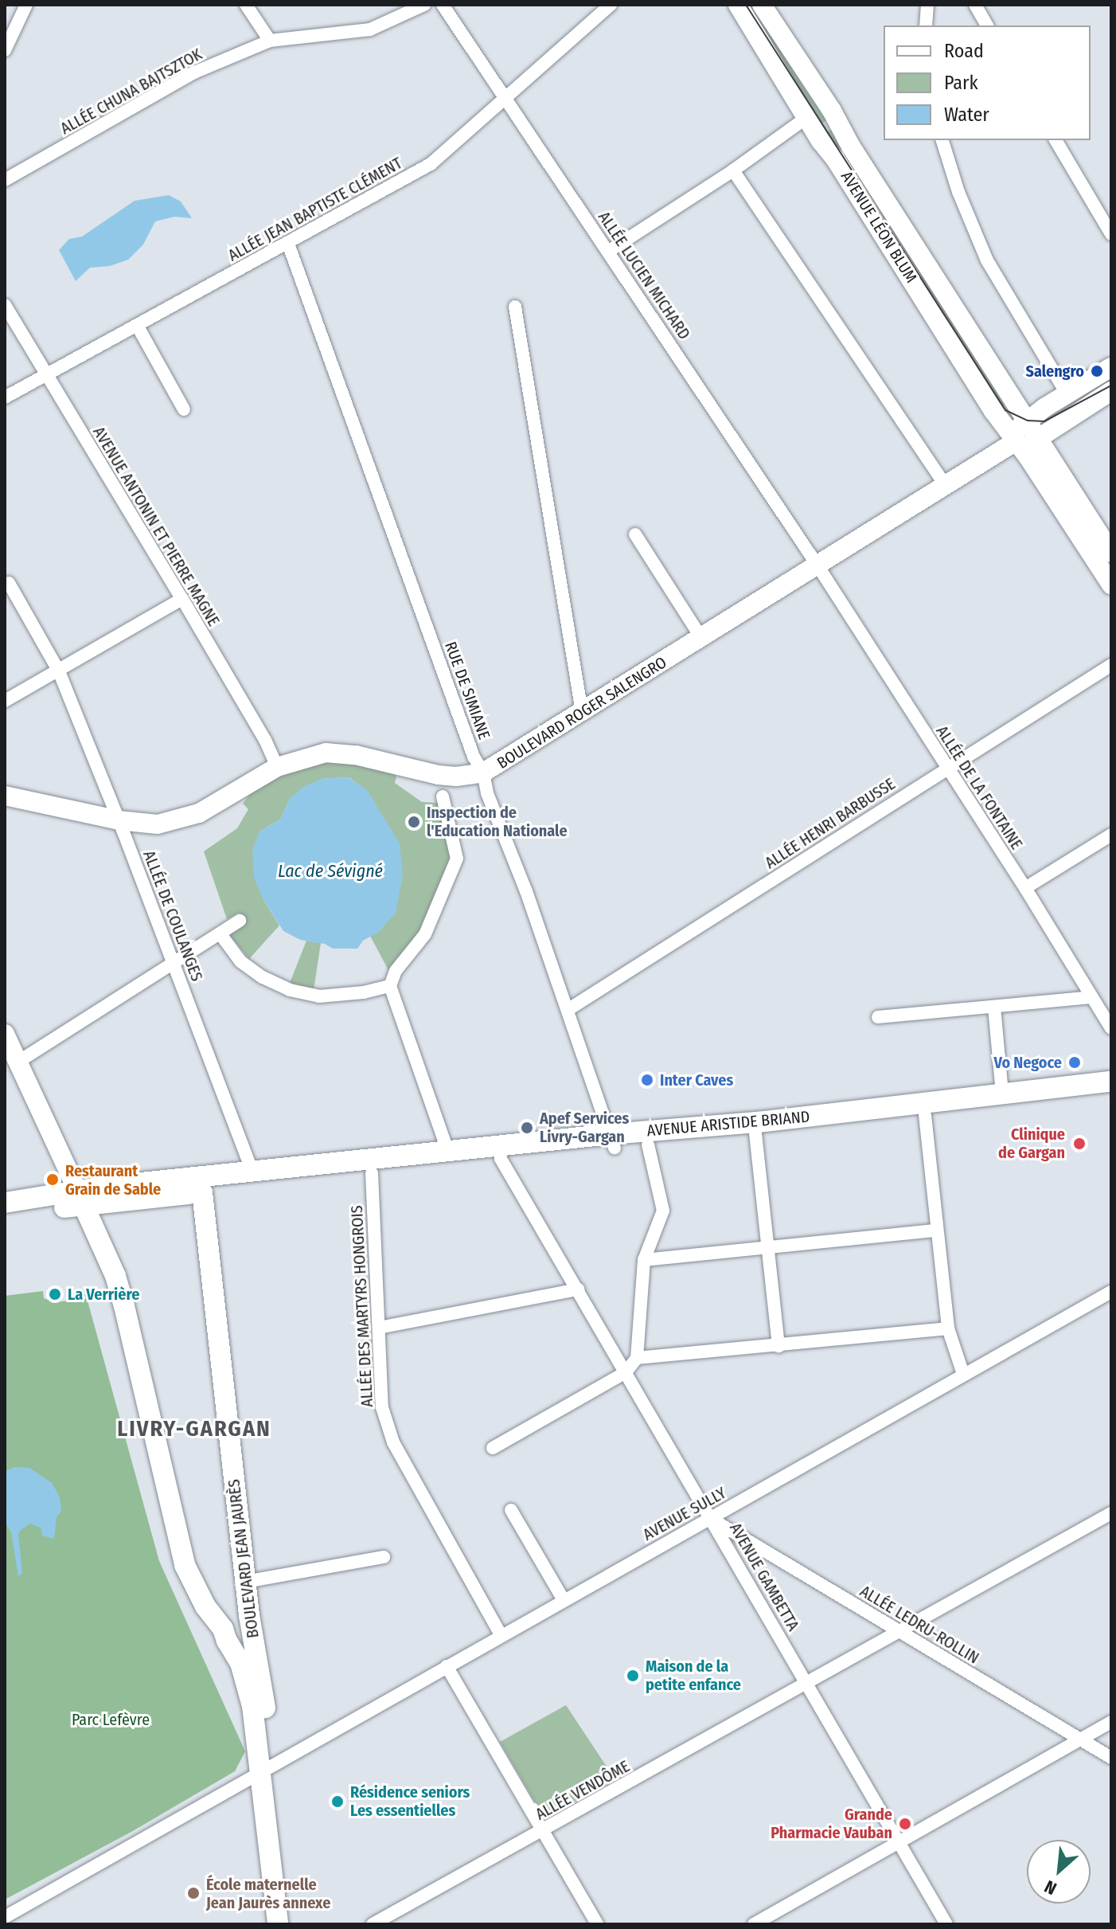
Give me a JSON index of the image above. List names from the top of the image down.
{
  "streets": {
    "main road": [
      "AVENUE LÉON BLUM",
      "BOULEVARD ROGER SALENGRO",
      "AVENUE ARISTIDE BRIAND",
      "BOULEVARD JEAN JAURÈS"
    ],
    "street": [
      "ALLÉE CHUNA BAJTSZTOK",
      "ALLÉE JEAN BAPTISTE CLÉMENT",
      "ALLÉE LUCIEN MICHARD",
      "AVENUE ANTONIN ET PIERRE MAGNE",
      "RUE DE SIMIANE",
      "ALLÉE DE LA FONTAINE",
      "ALLÉE HENRI BARBUSSE",
      "ALLÉE DE COULANGES",
      "ALLÉE DES MARTYRS HONGROIS",
      "AVENUE SULLY",
      "AVENUE GAMBETTA",
      "ALLÉE LEDRU-ROLLIN",
      "ALLÉE VENDÔME"
    ]
  },
  "crossings": [
    ["ALLÉE JEAN BAPTISTE CLÉMENT", "ALLÉE LUCIEN MICHARD"],
    ["ALLÉE JEAN BAPTISTE CLÉMENT", "AVENUE ANTONIN ET PIERRE MAGNE"],
    ["ALLÉE JEAN BAPTISTE CLÉMENT", "RUE DE SIMIANE"],
    ["AVENUE LÉON BLUM", "BOULEVARD ROGER SALENGRO"],
    ["ALLÉE LUCIEN MICHARD", "BOULEVARD ROGER SALENGRO"],
    ["ALLÉE LUCIEN MICHARD", "ALLÉE DE LA FONTAINE"],
    ["AVENUE ANTONIN ET PIERRE MAGNE", "BOULEVARD ROGER SALENGRO"],
    ["RUE DE SIMIANE", "BOULEVARD ROGER SALENGRO"],
    ["RUE DE SIMIANE", "ALLÉE HENRI BARBUSSE"],
    ["RUE DE SIMIANE", "AVENUE ARISTIDE BRIAND"],
    ["BOULEVARD ROGER SALENGRO", "ALLÉE DE LA FONTAINE"],
    ["BOULEVARD ROGER SALENGRO", "ALLÉE DE COULANGES"],
    ["ALLÉE DE LA FONTAINE", "ALLÉE HENRI BARBUSSE"],
    ["ALLÉE DE COULANGES", "AVENUE ARISTIDE BRIAND"],
    ["AVENUE ARISTIDE BRIAND", "ALLÉE DES MARTYRS HONGROIS"],
    ["AVENUE ARISTIDE BRIAND", "BOULEVARD JEAN JAURÈS"],
    ["AVENUE ARISTIDE BRIAND", "AVENUE GAMBETTA"],
    ["ALLÉE DES MARTYRS HONGROIS", "AVENUE SULLY"],
    ["AVENUE SULLY", "BOULEVARD JEAN JAURÈS"],
    ["AVENUE SULLY", "AVENUE GAMBETTA"],
    ["AVENUE SULLY", "ALLÉE LEDRU-ROLLIN"],
    ["AVENUE GAMBETTA", "ALLÉE LEDRU-ROLLIN"],
    ["AVENUE GAMBETTA", "ALLÉE VENDÔME"],
    ["ALLÉE LEDRU-ROLLIN", "ALLÉE VENDÔME"]
  ],
  "districts": ["LIVRY-GARGAN"],
  "water": ["Lac de Sévigné"],
  "parks": ["Parc Lefèvre"],
  "places": [
    "Salengro",
    "Inspection de l'Education Nationale",
    "Vo Negoce",
    "Inter Caves",
    "Apef Services Livry-Gargan",
    "Clinique de Gargan",
    "Restaurant Grain de Sable",
    "La Verrière",
    "Maison de la petite enfance",
    "Résidence seniors Les essentielles",
    "Grande Pharmacie Vauban",
    "École maternelle Jean Jaurès annexe"
  ],
  "legend": ["Road", "Park", "Water"],
  "north": "bottom left"
}
